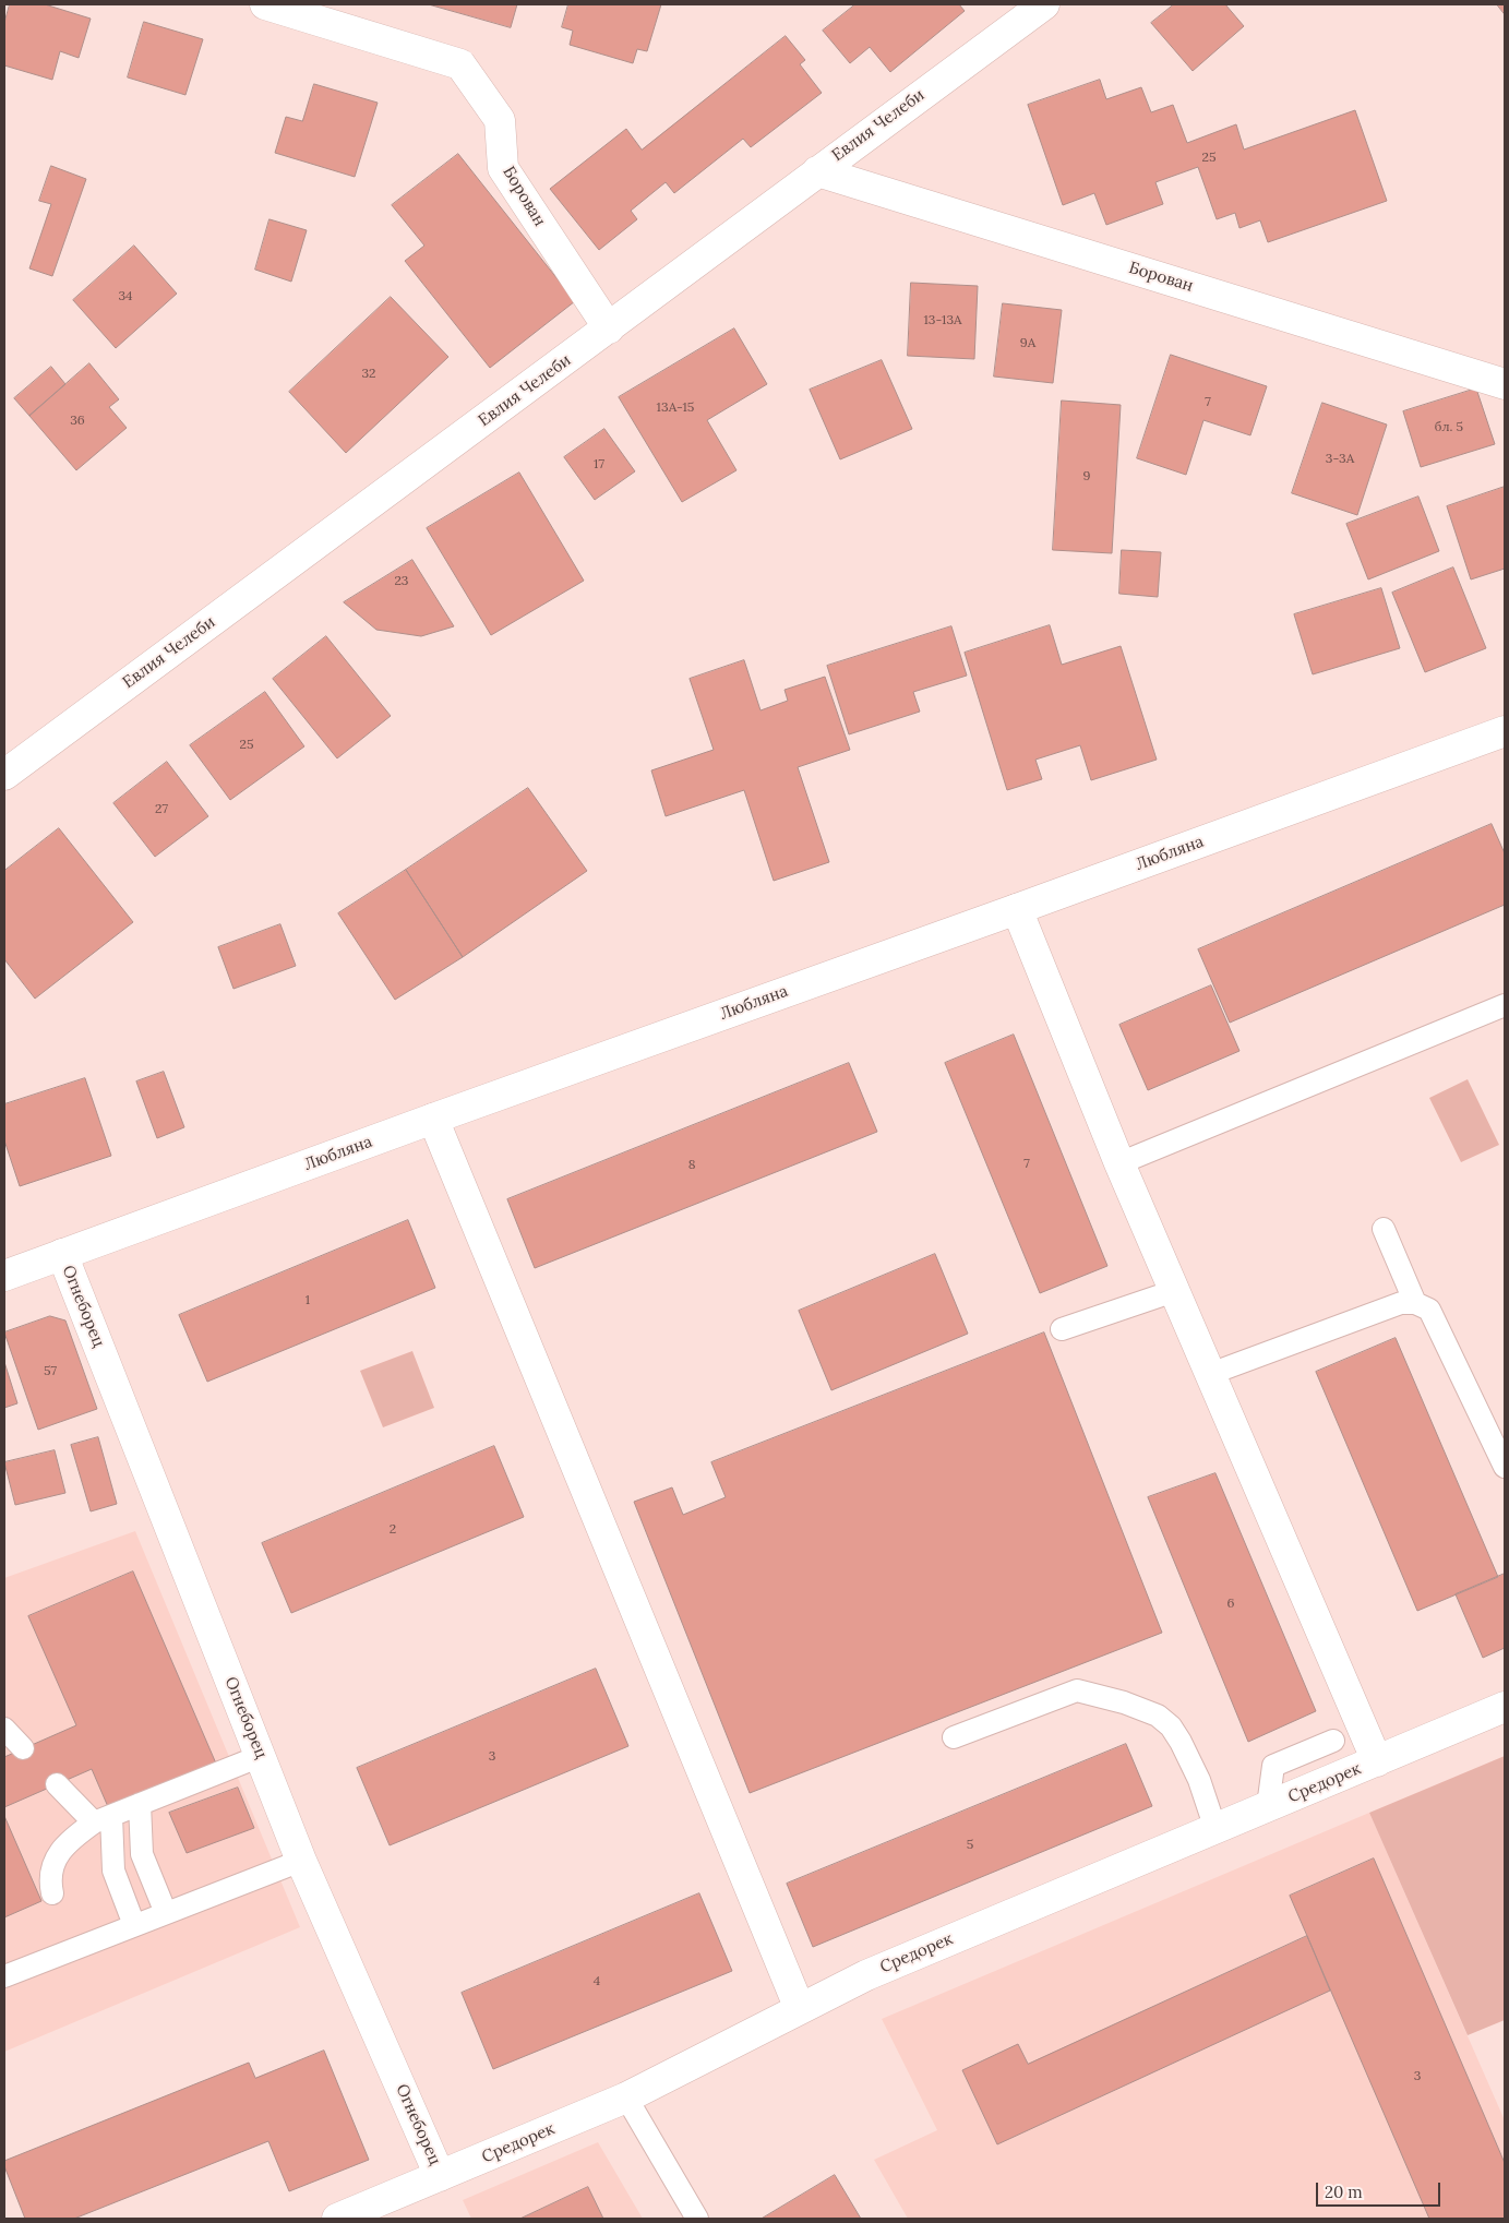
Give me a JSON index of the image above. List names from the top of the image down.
{
  "streets": {
    "street": [
      "Евлия Челеби",
      "Борован",
      "Любляна",
      "Огнеборец",
      "Средорек"
    ]
  },
  "crossings": [
    ["Евлия Челеби", "Борован"],
    ["Любляна", "Огнеборец"],
    ["Огнеборец", "Средорек"]
  ],
  "house_numbers": [
    "25",
    "34",
    "13-13А",
    "9А",
    "32",
    "7",
    "13А-15",
    "36",
    "бл. 5",
    "3-3А",
    "17",
    "9",
    "23",
    "25",
    "27",
    "7",
    "8",
    "1",
    "57",
    "2",
    "6",
    "3",
    "5",
    "4",
    "3"
  ],
  "scale_bar": "20 m"
}
